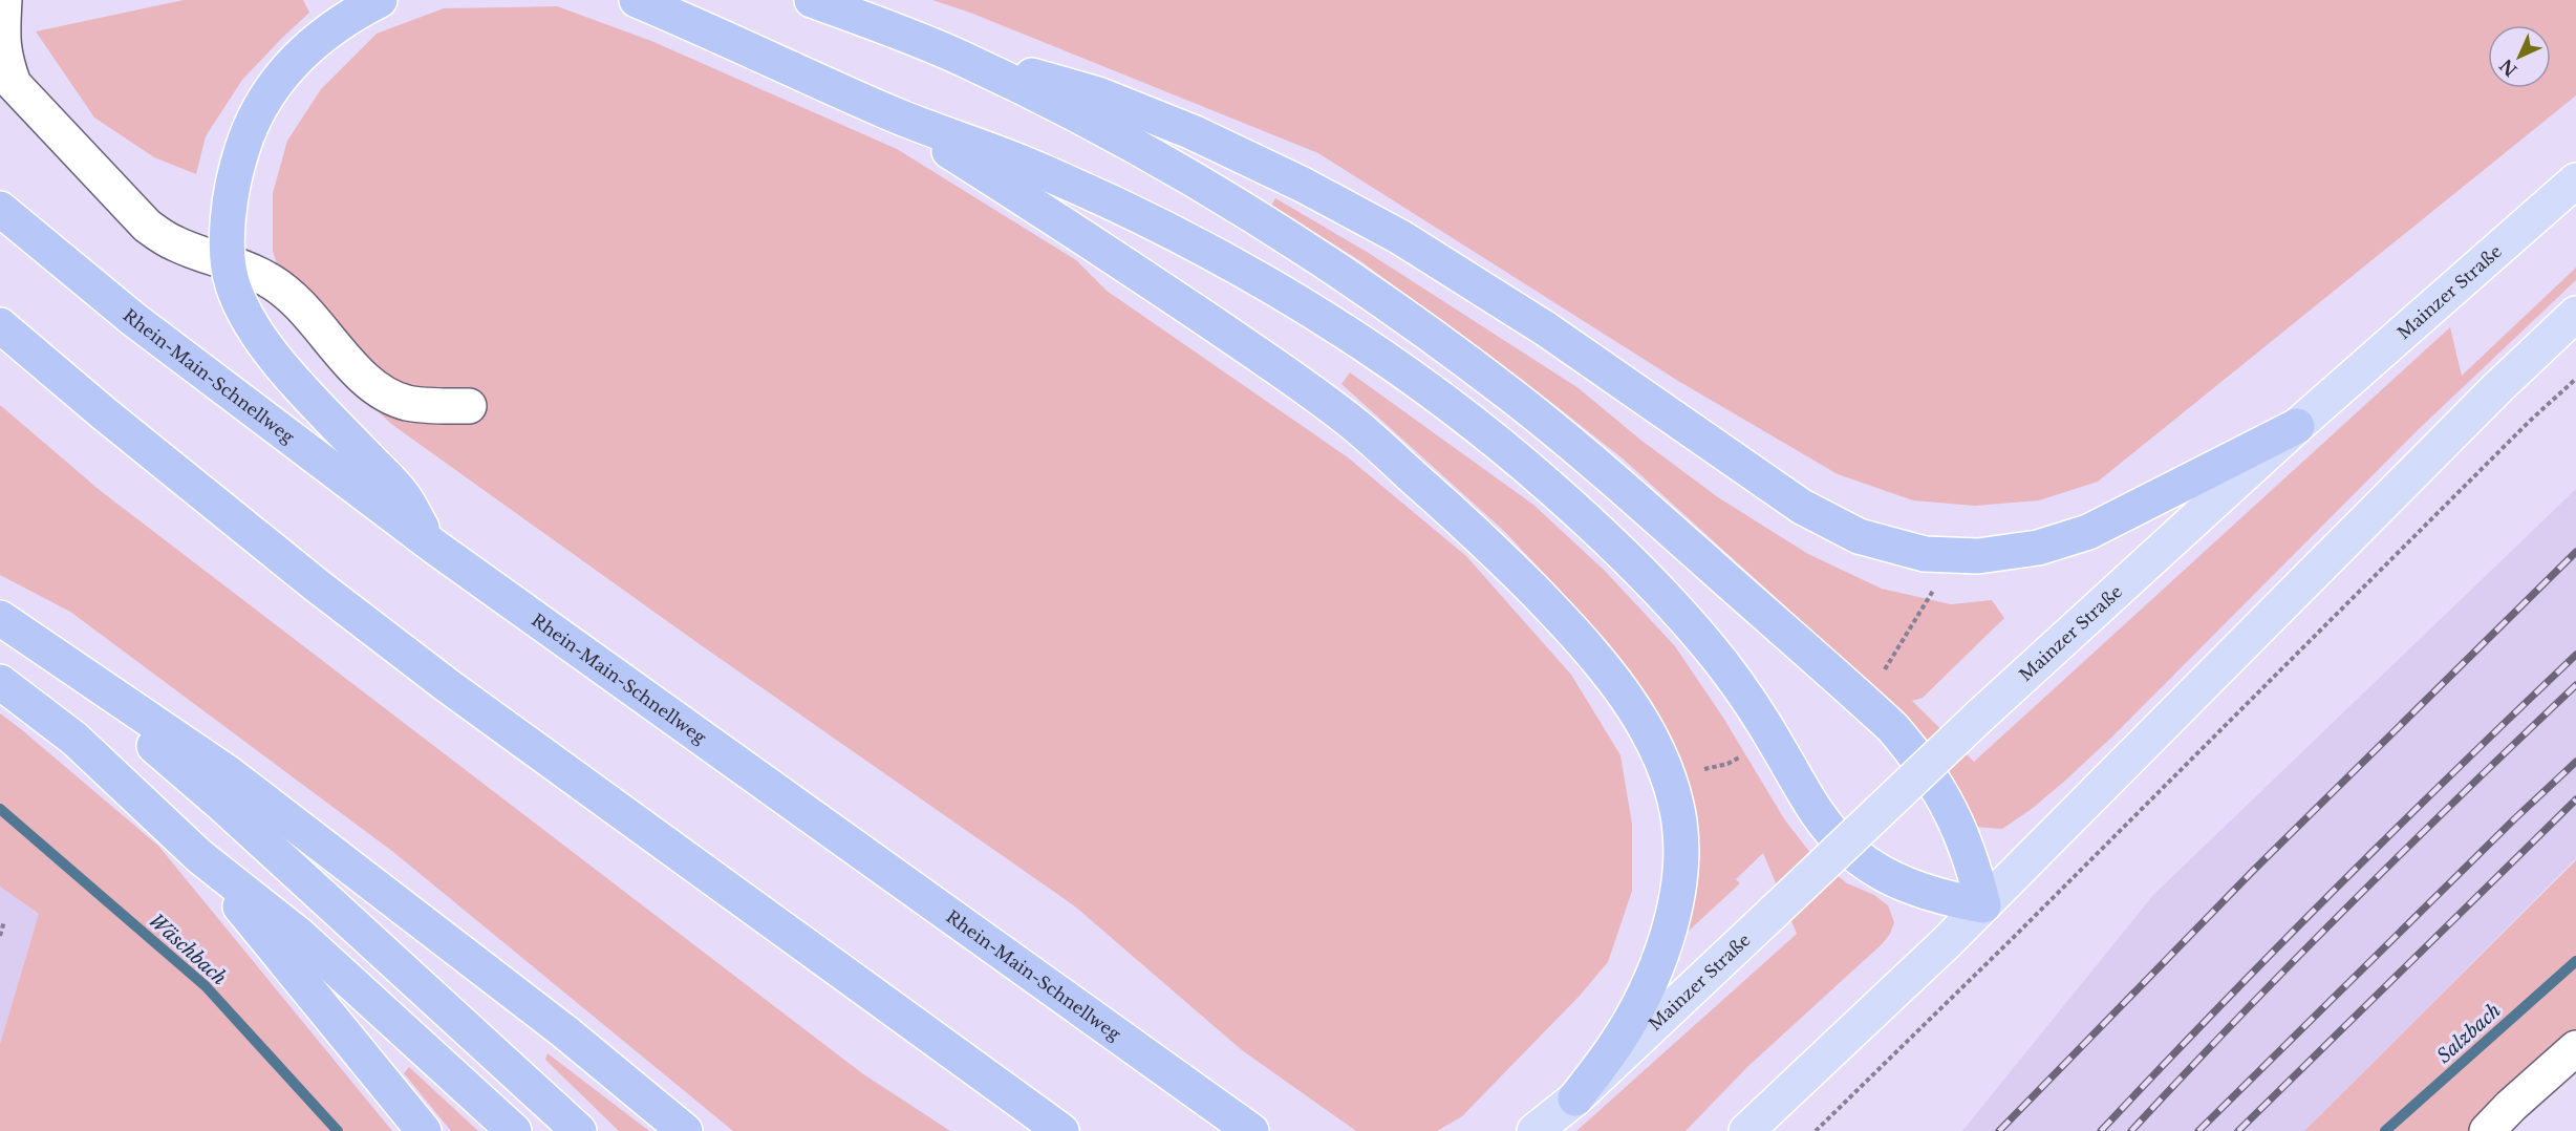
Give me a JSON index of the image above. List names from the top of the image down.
{
  "streets": {
    "highway": ["Rhein-Main-Schnellweg"],
    "main road": ["Mainzer Straße"]
  },
  "water": ["Wäschbach", "Salzbach"],
  "north": "bottom left"
}
